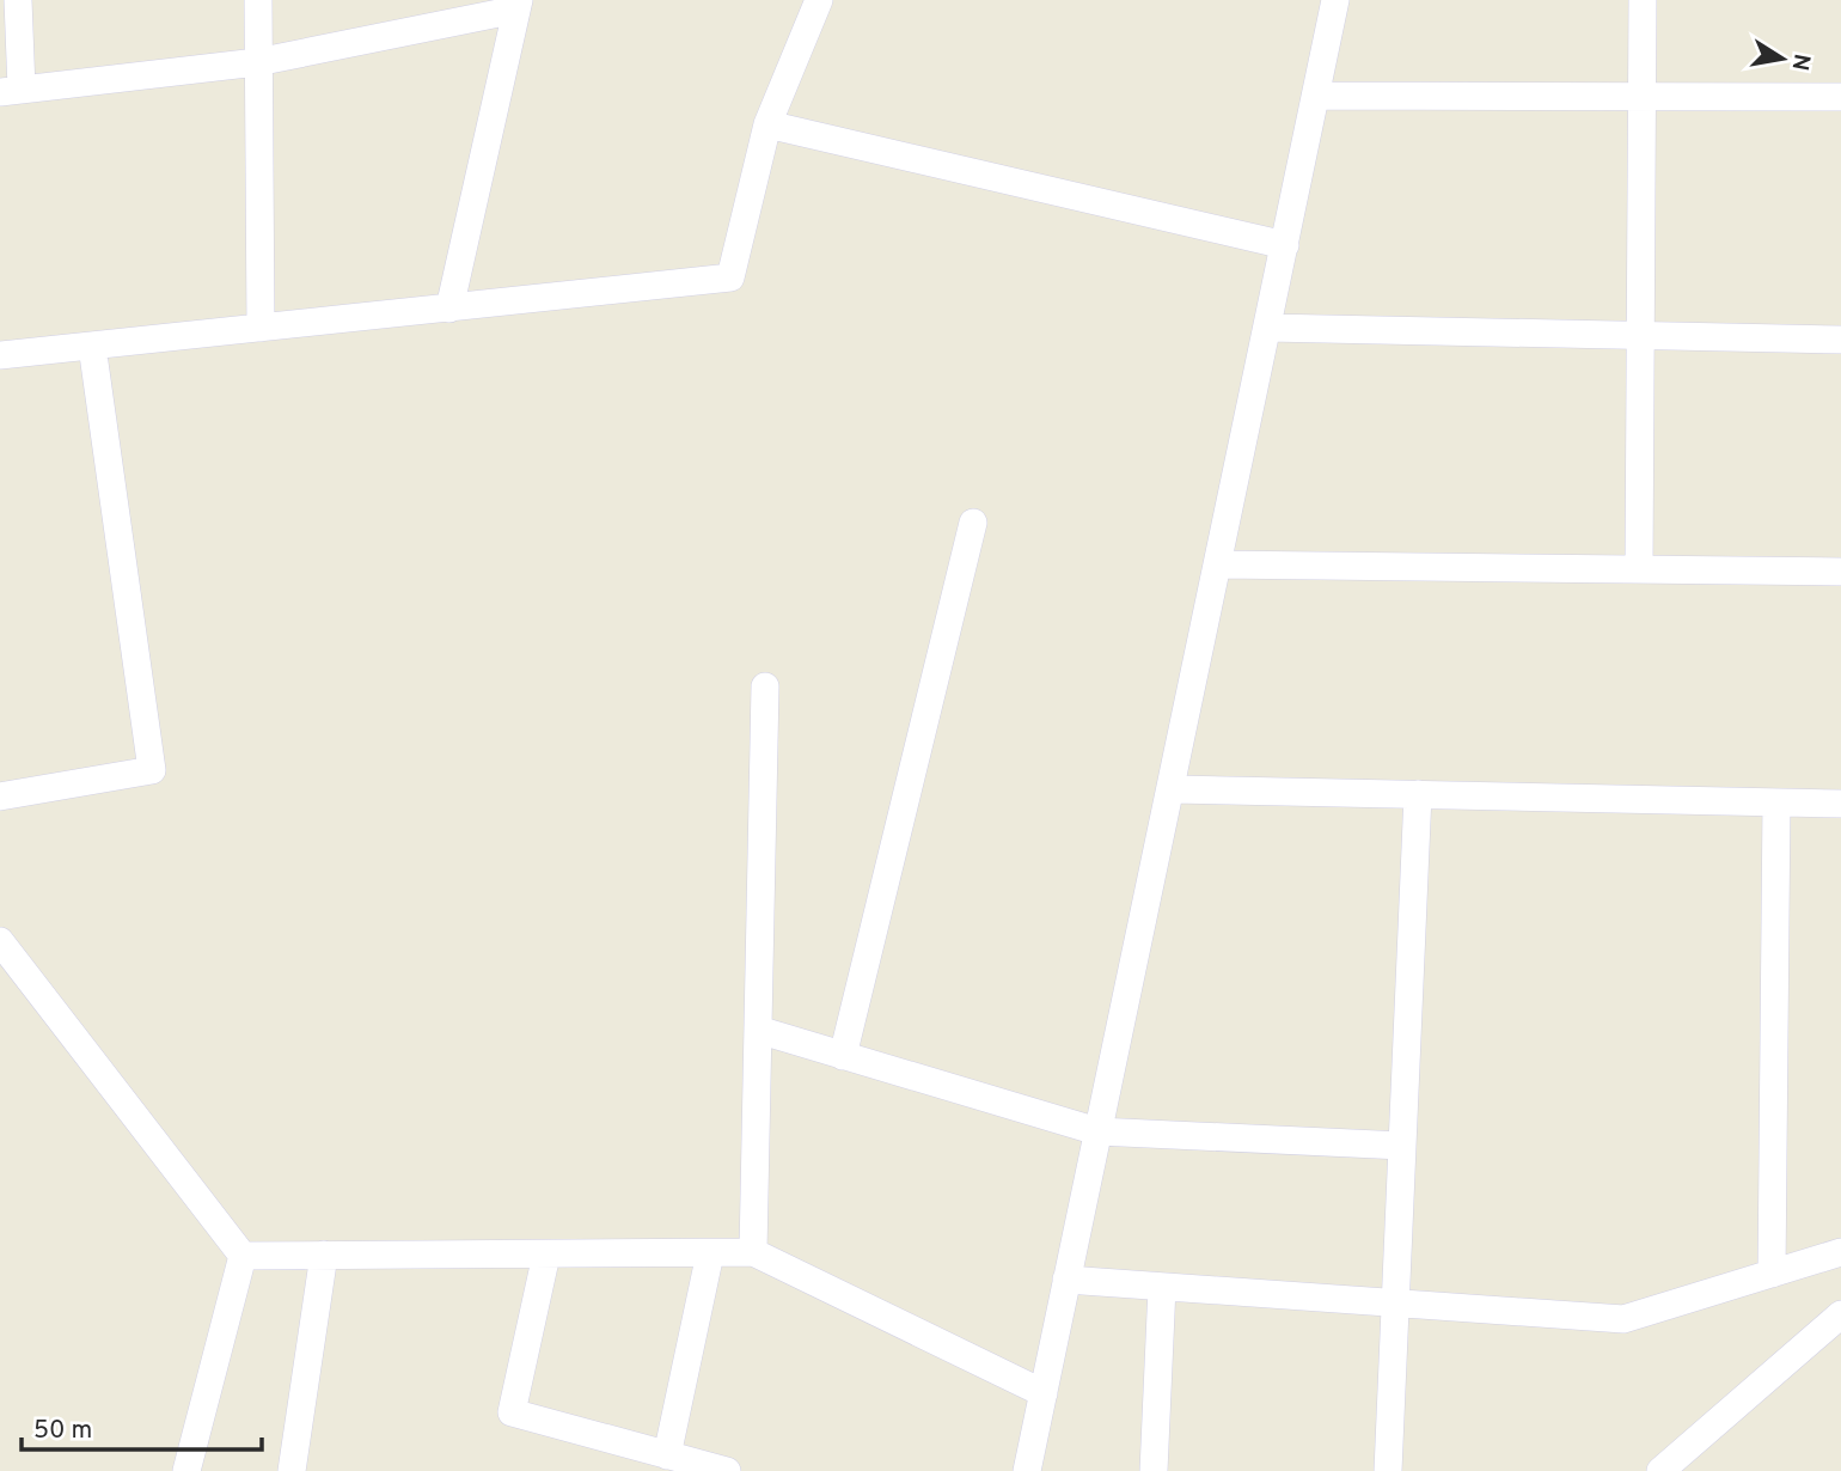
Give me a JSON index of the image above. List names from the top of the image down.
{
  "scale_bar": "50 m",
  "north": "right"
}
